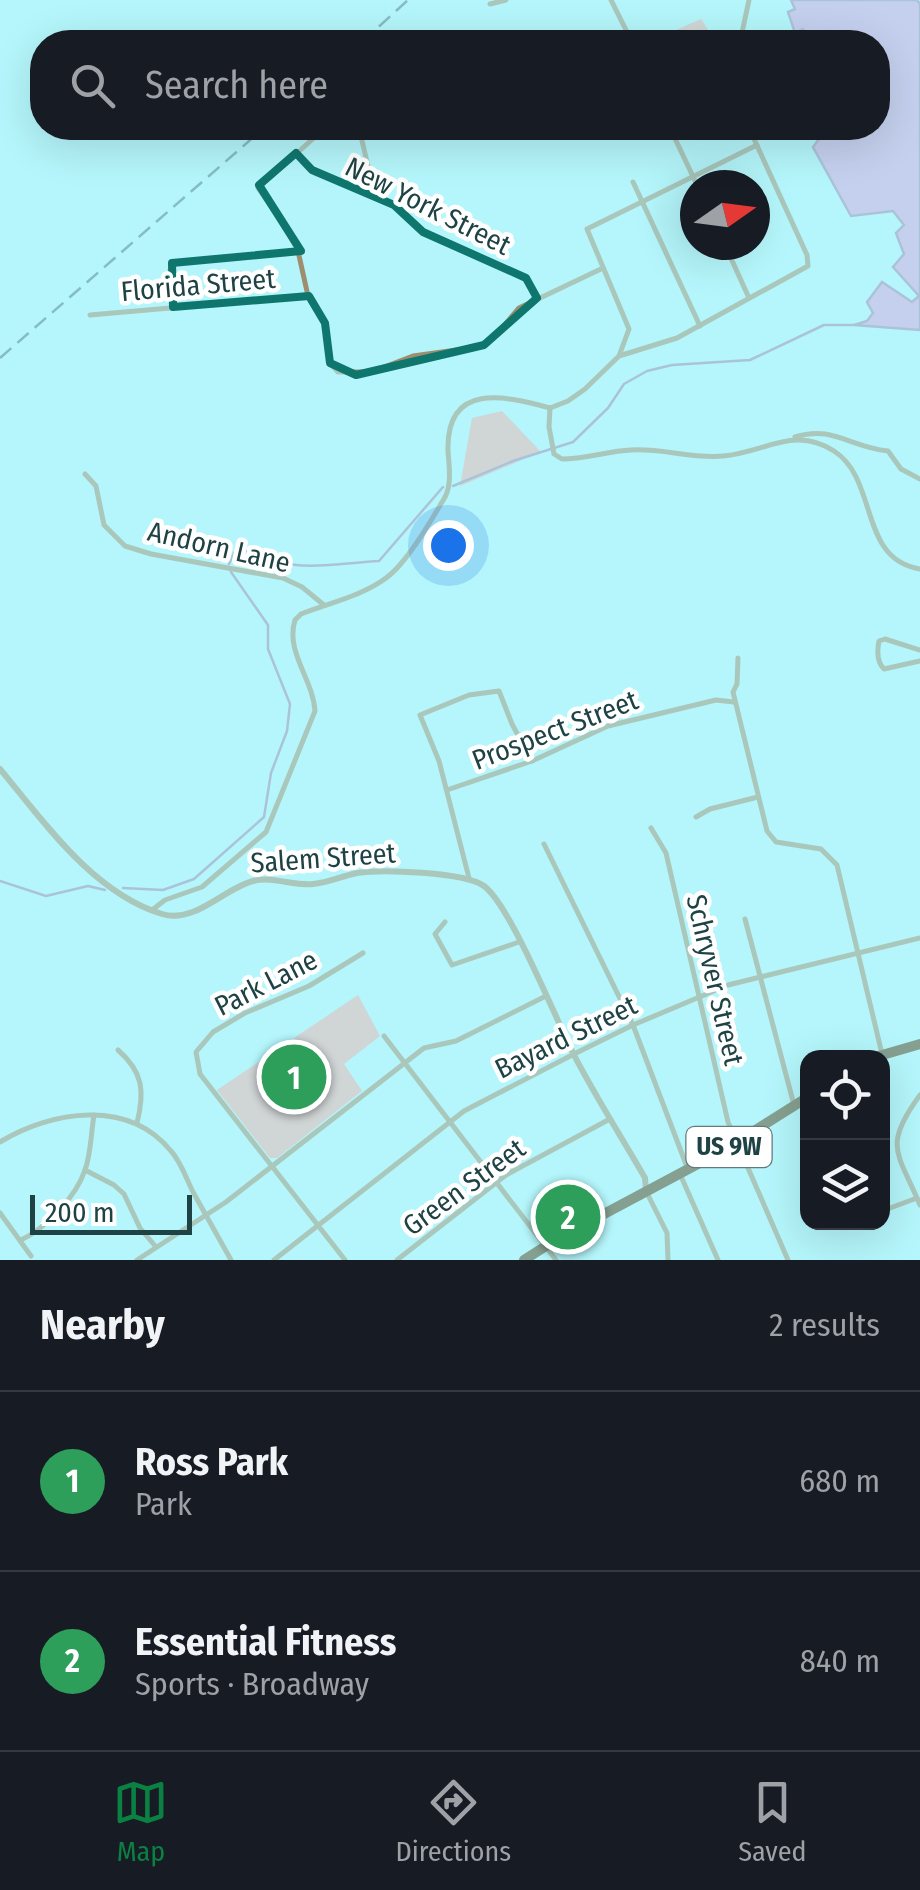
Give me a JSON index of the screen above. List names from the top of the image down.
{
  "streets": {
    "highway": ["US 9W"],
    "street": [
      "New York Street",
      "Florida Street",
      "Andorn Lane",
      "Prospect Street",
      "Salem Street",
      "Schryver Street",
      "Park Lane",
      "Bayard Street",
      "Green Street"
    ]
  },
  "crossings": [
    ["Schryver Street", "Bayard Street"],
    ["Schryver Street", "US 9W"]
  ],
  "scale_bar": "200 m",
  "north": "right",
  "page": {
    "search": "Search here",
    "pins": ["1", "2"],
    "scale": "200 m",
    "heading": ["Nearby", "2 results"],
    "list": [
      {
        "mark": "1",
        "name": "Ross Park",
        "note": "Park",
        "value": "680 m"
      },
      {
        "mark": "2",
        "name": "Essential Fitness",
        "note": "Sports · Broadway",
        "value": "840 m"
      }
    ],
    "nav": ["Map", "Directions", "Saved"]
  }
}
